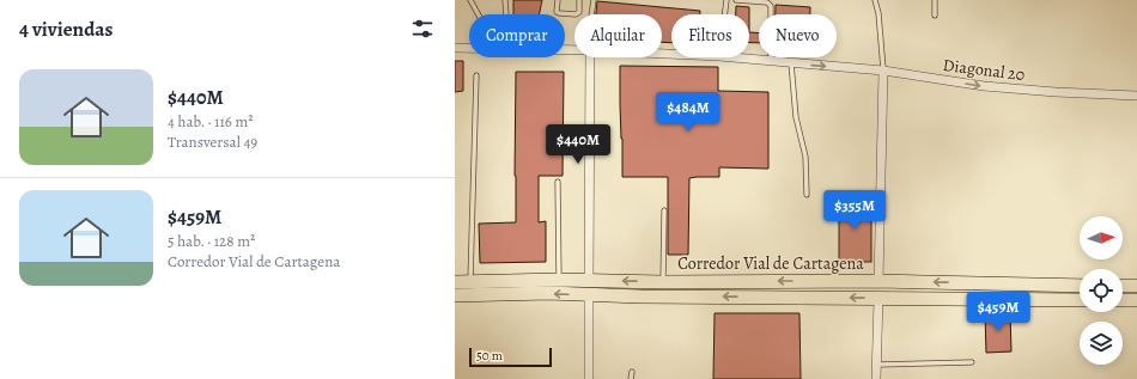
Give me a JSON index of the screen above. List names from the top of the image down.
{
  "streets": {
    "main road": ["Corredor Vial de Cartagena"],
    "street": ["Diagonal 20"]
  },
  "one_way": ["Diagonal 20"],
  "scale_bar": "50 m",
  "north": "right",
  "page": {
    "heading": "4 viviendas",
    "chip": [
      "Comprar",
      "Alquilar",
      "Filtros",
      "Nuevo"
    ],
    "list": [
      {
        "name": "$440M",
        "note": "4 hab. · 116 m² · Transversal 49"
      },
      {
        "name": "$459M",
        "note": "5 hab. · 128 m² · Corredor Vial de Cartagena"
      }
    ],
    "price": [
      "$484M",
      "$440M",
      "$355M",
      "$459M"
    ],
    "scale": "50 m"
  }
}
